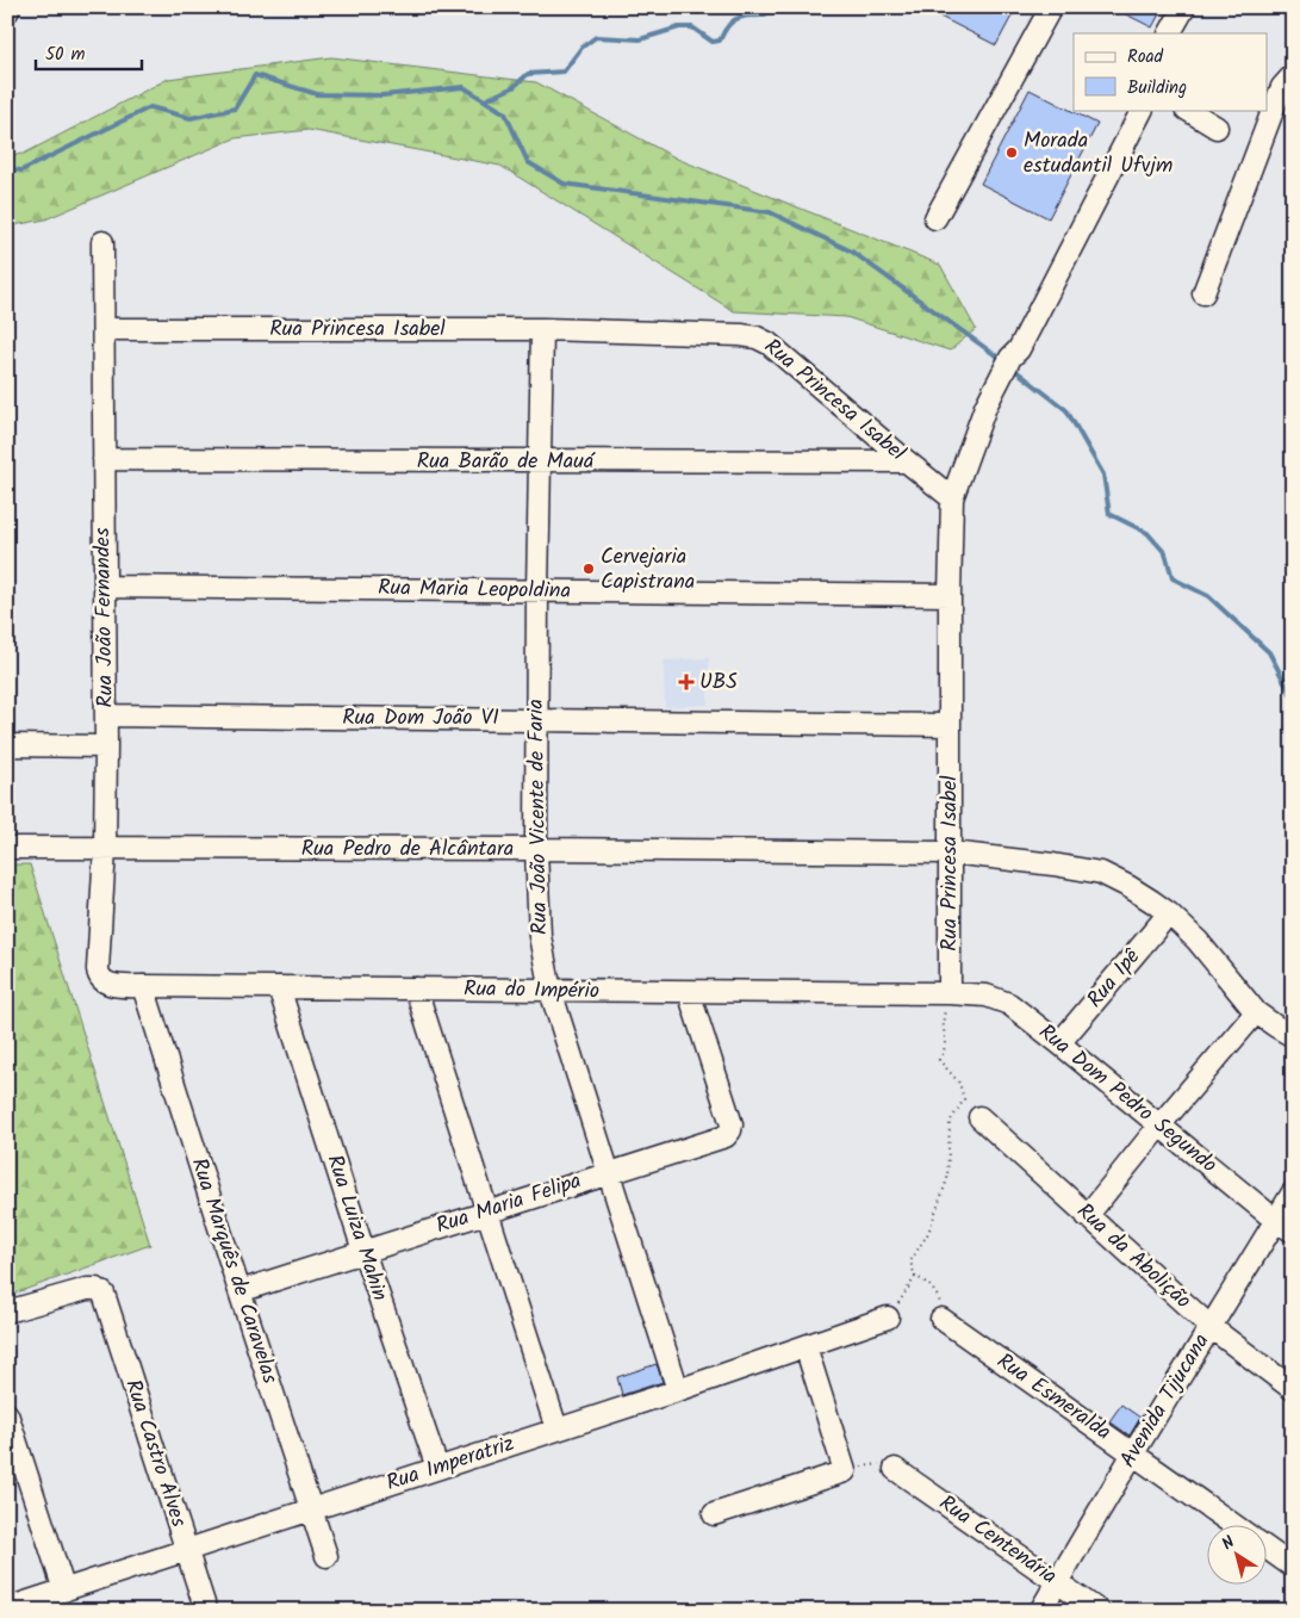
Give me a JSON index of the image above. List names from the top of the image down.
{
  "streets": {
    "street": [
      "Rua Princesa Isabel",
      "Rua Barão de Mauá",
      "Rua Maria Leopoldina",
      "Rua João Fernandes",
      "Rua Dom João VI",
      "Rua João Vicente de Faria",
      "Rua Pedro de Alcântara",
      "Rua Ipê",
      "Rua do Império",
      "Rua Dom Pedro Segundo",
      "Rua Maria Felipa",
      "Rua Luiza Mahin",
      "Rua da Abolição",
      "Rua Marquês de Caravelas",
      "Rua Esmeralda",
      "Avenida Tijucana",
      "Rua Castro Alves",
      "Rua Imperatriz",
      "Rua Centenária"
    ]
  },
  "crossings": [
    ["Rua Princesa Isabel", "Rua Barão de Mauá"],
    ["Rua Princesa Isabel", "Rua Maria Leopoldina"],
    ["Rua Princesa Isabel", "Rua João Fernandes"],
    ["Rua Princesa Isabel", "Rua Dom João VI"],
    ["Rua Princesa Isabel", "Rua João Vicente de Faria"],
    ["Rua Princesa Isabel", "Rua Pedro de Alcântara"],
    ["Rua Princesa Isabel", "Rua do Império"],
    ["Rua Princesa Isabel", "Rua Dom Pedro Segundo"],
    ["Rua Barão de Mauá", "Rua João Fernandes"],
    ["Rua Barão de Mauá", "Rua João Vicente de Faria"],
    ["Rua Maria Leopoldina", "Rua João Fernandes"],
    ["Rua Maria Leopoldina", "Rua João Vicente de Faria"],
    ["Rua João Fernandes", "Rua Dom João VI"],
    ["Rua João Fernandes", "Rua Pedro de Alcântara"],
    ["Rua João Fernandes", "Rua do Império"],
    ["Rua Dom João VI", "Rua João Vicente de Faria"],
    ["Rua João Vicente de Faria", "Rua Pedro de Alcântara"],
    ["Rua João Vicente de Faria", "Rua do Império"],
    ["Rua João Vicente de Faria", "Rua Maria Felipa"],
    ["Rua João Vicente de Faria", "Rua Imperatriz"],
    ["Rua Pedro de Alcântara", "Rua Ipê"],
    ["Rua Ipê", "Rua Dom Pedro Segundo"],
    ["Rua do Império", "Rua Dom Pedro Segundo"],
    ["Rua do Império", "Rua Maria Felipa"],
    ["Rua do Império", "Rua Luiza Mahin"],
    ["Rua do Império", "Rua Marquês de Caravelas"],
    ["Rua Dom Pedro Segundo", "Avenida Tijucana"],
    ["Rua Maria Felipa", "Rua Luiza Mahin"],
    ["Rua Maria Felipa", "Rua Marquês de Caravelas"],
    ["Rua Luiza Mahin", "Rua Imperatriz"],
    ["Rua da Abolição", "Avenida Tijucana"],
    ["Rua Marquês de Caravelas", "Rua Imperatriz"],
    ["Rua Esmeralda", "Avenida Tijucana"],
    ["Avenida Tijucana", "Rua Centenária"],
    ["Rua Castro Alves", "Rua Imperatriz"]
  ],
  "places": {
    "other": ["Morada estudantil Ufvjm", "Cervejaria Capistrana"],
    "health": ["UBS"]
  },
  "legend": ["Road", "Building"],
  "scale_bar": "50 m",
  "north": "top left"
}
